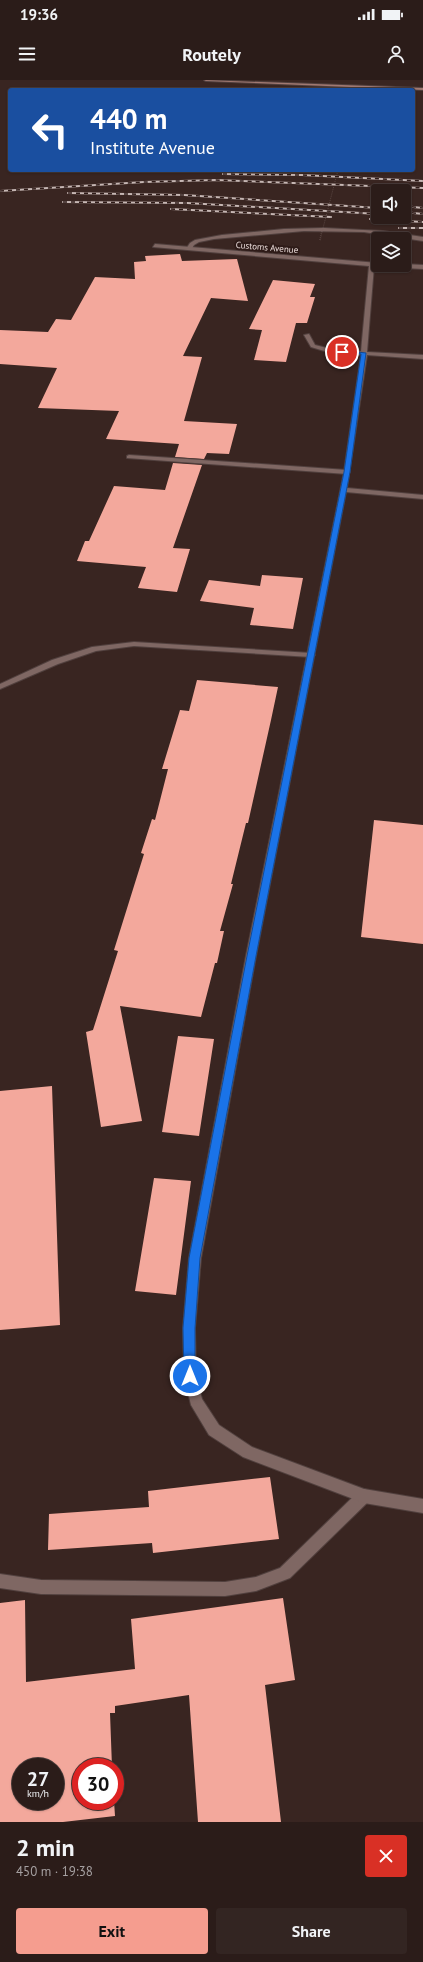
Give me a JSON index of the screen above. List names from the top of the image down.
{
  "streets": {
    "street": ["Customs Avenue"]
  },
  "page": {
    "status": "19:36",
    "header": "Routely",
    "turn": ["440 m", "Institute Avenue"],
    "speed": "27 km/h",
    "limit": "30",
    "heading": ["2 min", "450 m · 19:38"],
    "buttons": ["Exit", "Share"]
  }
}
